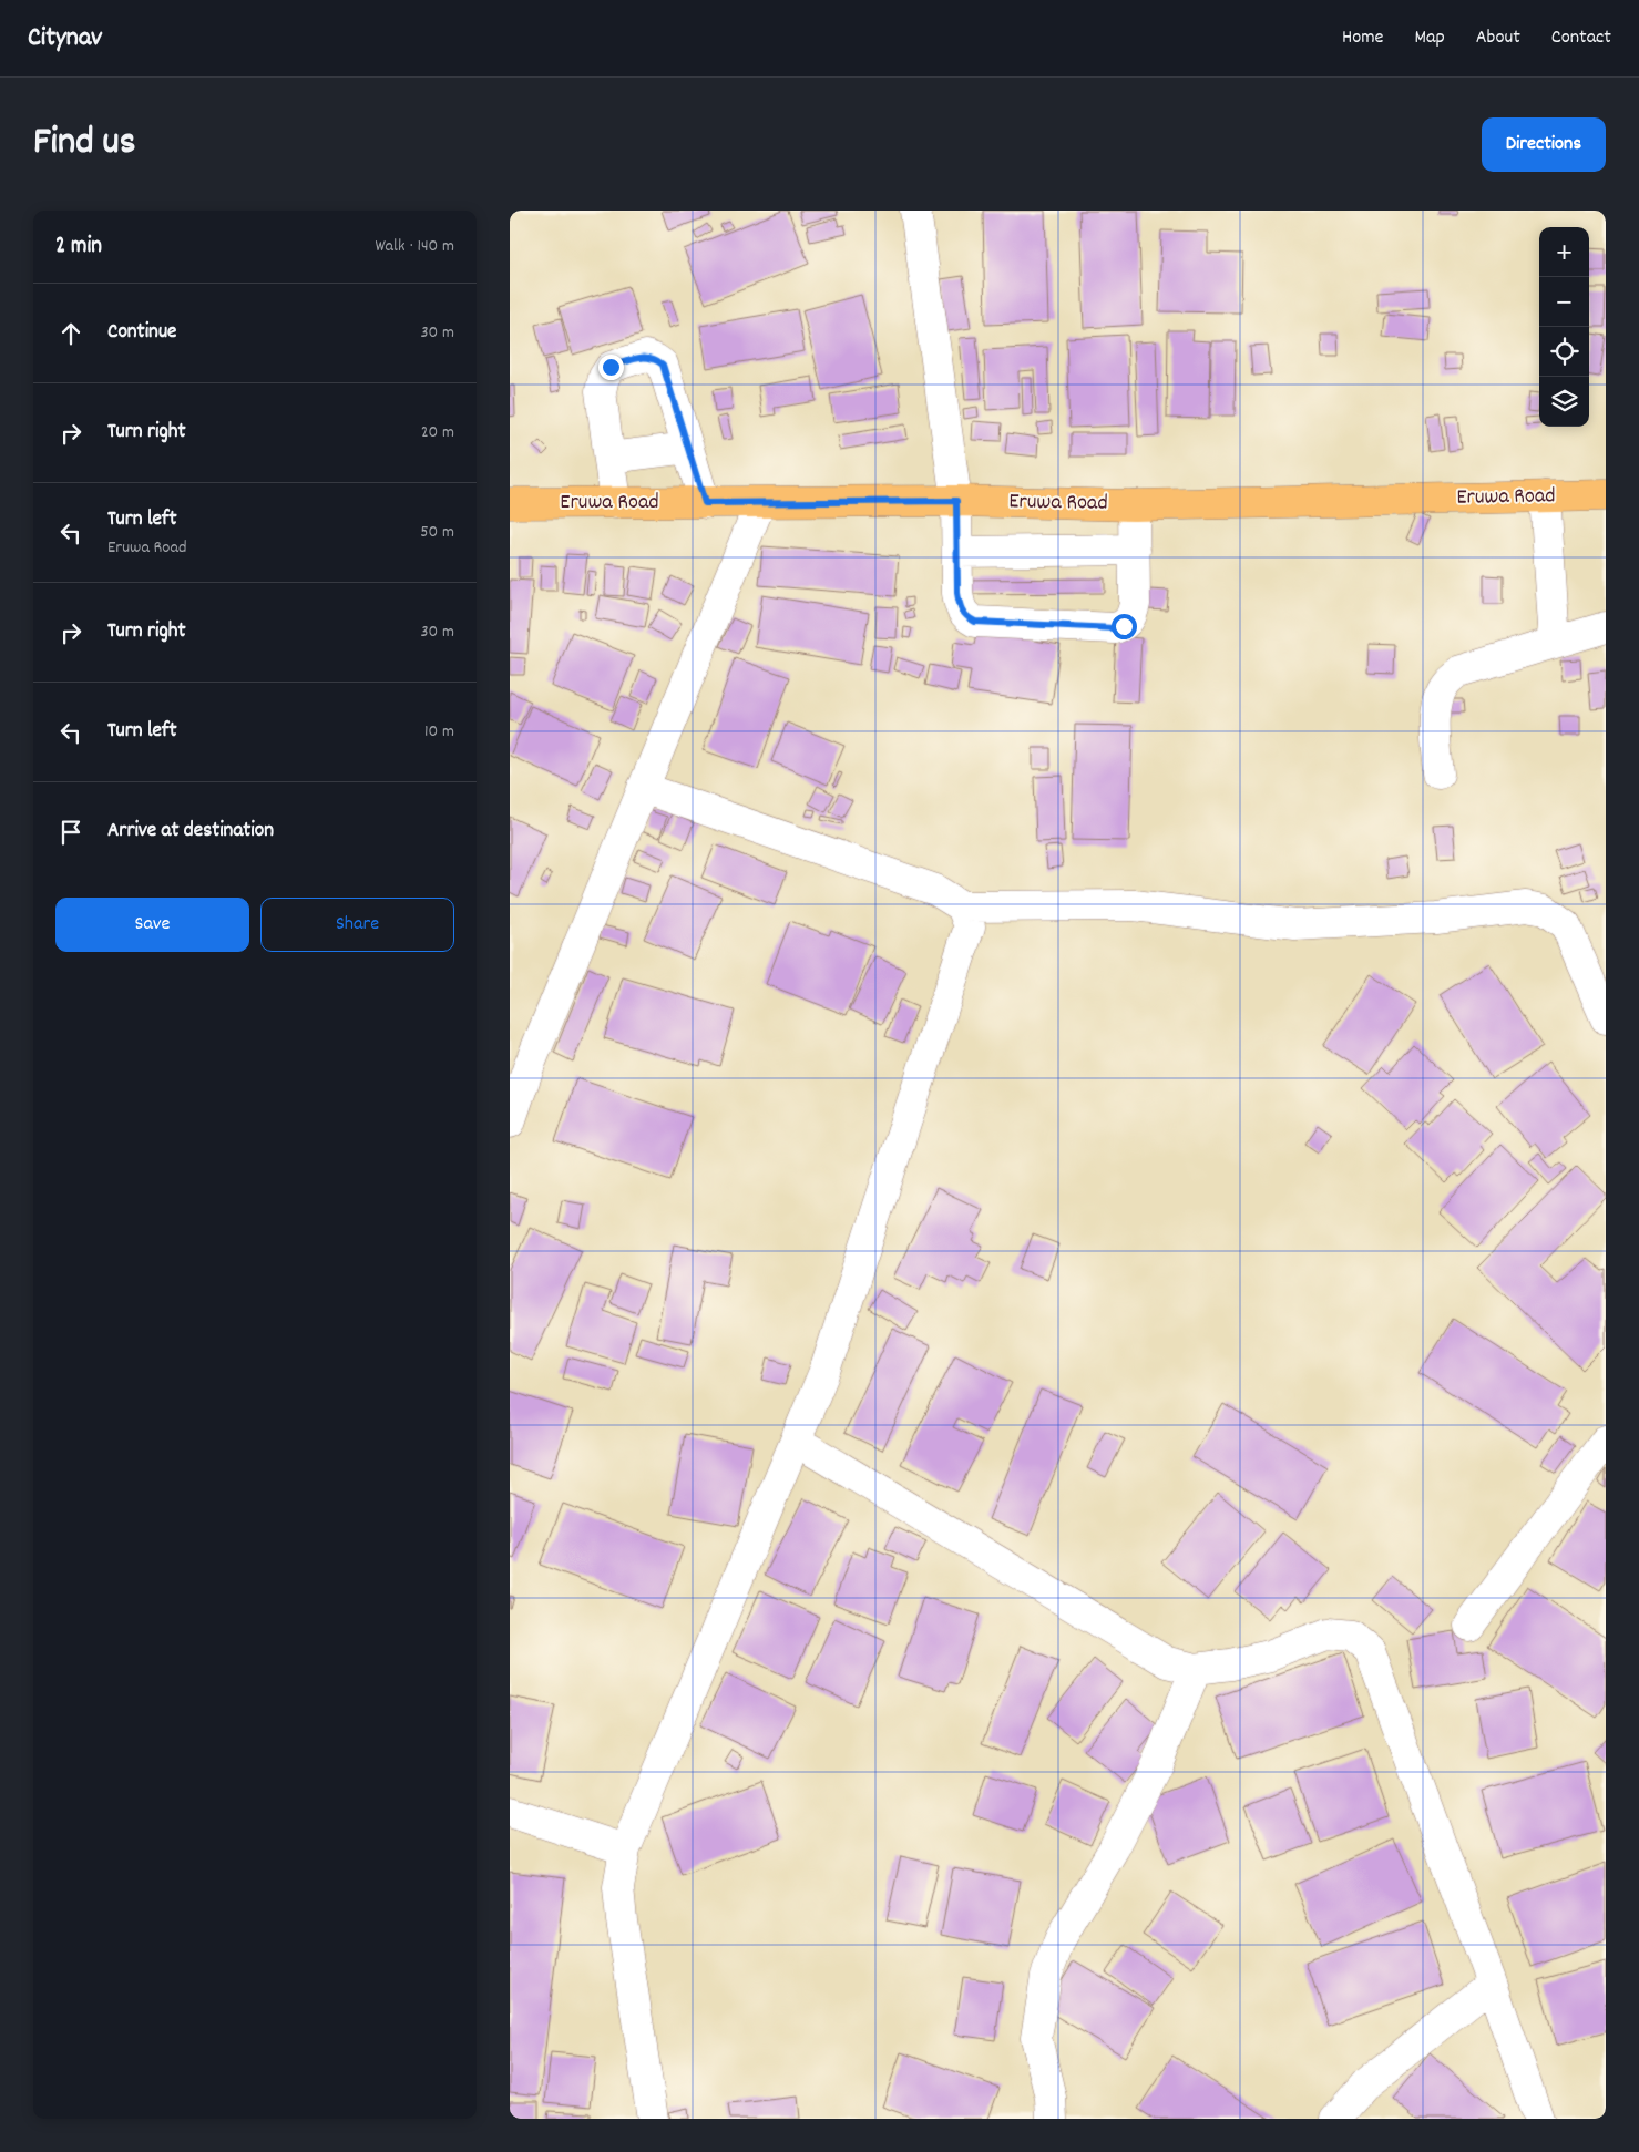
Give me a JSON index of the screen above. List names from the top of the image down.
{
  "streets": {
    "main road": ["Eruwa Road"]
  },
  "page": {
    "header": "Citynav",
    "nav": [
      "Home",
      "Map",
      "About",
      "Contact"
    ],
    "title": "Find us",
    "buttons": [
      "Directions",
      ["Save", "Share"]
    ],
    "heading": ["2 min", "Walk · 140 m"],
    "map_buttons": ["+", "−"],
    "list": [
      ["Continue", "30 m"],
      ["Turn right", "20 m"],
      ["Turn left", "Eruwa Road", "50 m"],
      ["Turn right", "30 m"],
      ["Turn left", "10 m"],
      "Arrive at destination"
    ]
  }
}
